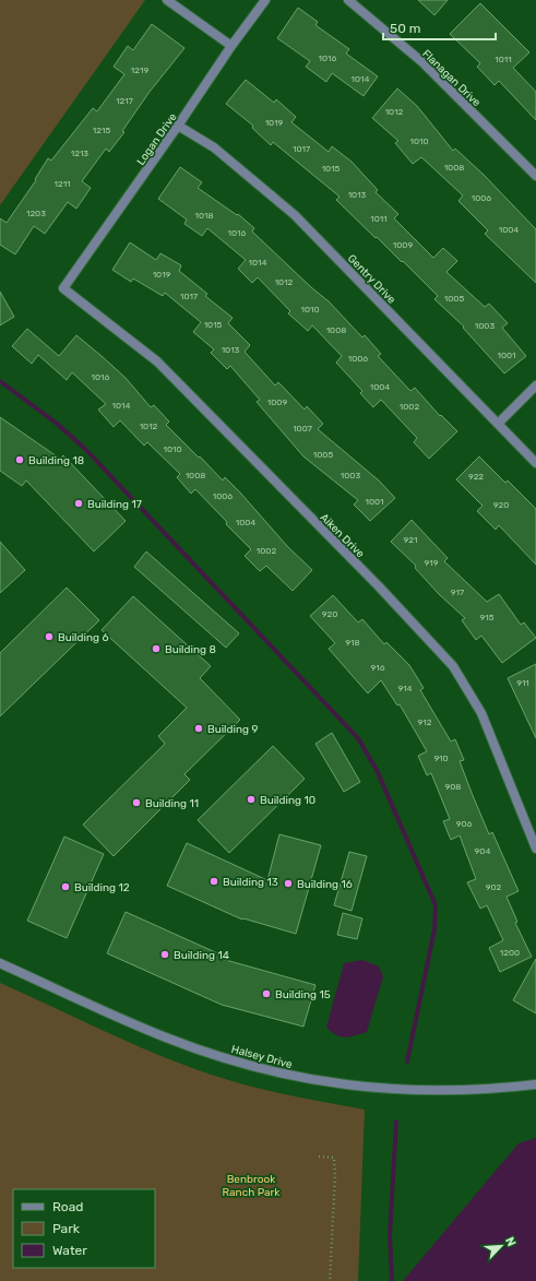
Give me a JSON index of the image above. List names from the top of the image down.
{
  "streets": {
    "street": [
      "Flanagan Drive",
      "Logan Drive",
      "Gentry Drive",
      "Aiken Drive",
      "Halsey Drive"
    ]
  },
  "crossings": [
    ["Logan Drive", "Gentry Drive"],
    ["Logan Drive", "Aiken Drive"]
  ],
  "parks": ["Benbrook Ranch Park"],
  "places": [
    "Building 18",
    "Building 17",
    "Building 6",
    "Building 8",
    "Building 9",
    "Building 10",
    "Building 11",
    "Building 13",
    "Building 16",
    "Building 12",
    "Building 14",
    "Building 15"
  ],
  "house_numbers": [
    "1016",
    "1011",
    "1219",
    "1014",
    "1217",
    "1012",
    "1019",
    "1215",
    "1010",
    "1017",
    "1213",
    "1008",
    "1015",
    "1211",
    "1013",
    "1006",
    "1203",
    "1018",
    "1011",
    "1004",
    "1016",
    "1009",
    "1014",
    "1019",
    "1012",
    "1017",
    "1005",
    "1010",
    "1015",
    "1003",
    "1008",
    "1013",
    "1001",
    "1006",
    "1016",
    "1004",
    "1009",
    "1014",
    "1002",
    "1012",
    "1007",
    "1010",
    "1005",
    "1008",
    "1003",
    "922",
    "1006",
    "1001",
    "920",
    "1004",
    "921",
    "1002",
    "919",
    "917",
    "920",
    "915",
    "918",
    "916",
    "911",
    "914",
    "912",
    "910",
    "908",
    "906",
    "904",
    "902",
    "1200"
  ],
  "legend": ["Road", "Park", "Water"],
  "scale_bar": "50 m",
  "north": "top right"
}
